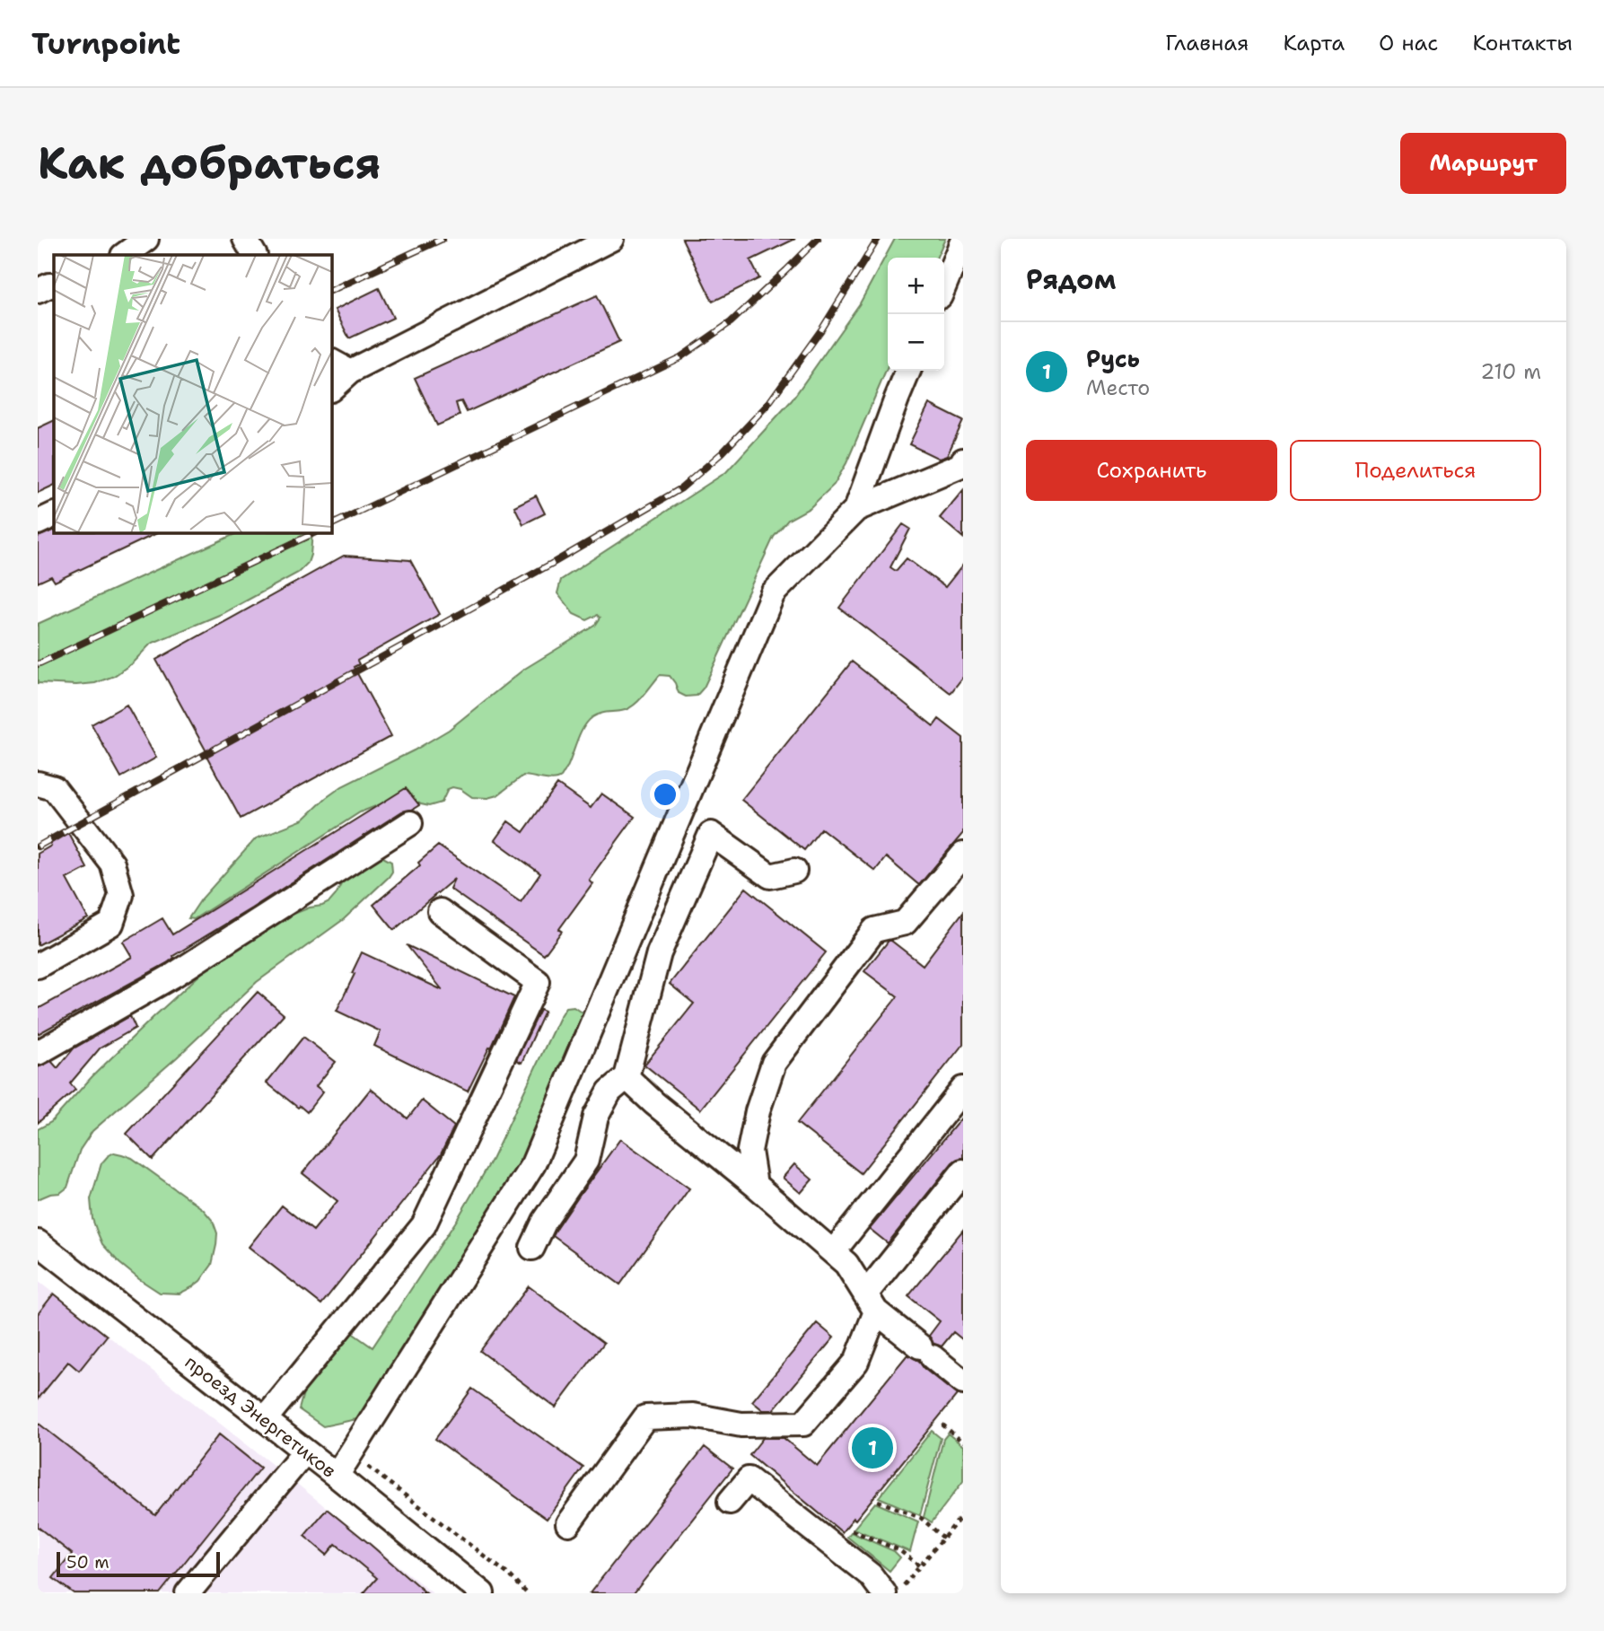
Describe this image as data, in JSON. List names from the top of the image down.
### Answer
{
  "streets": {
    "street": ["проезд Энергетиков"]
  },
  "scale_bar": "50 m",
  "page": {
    "header": "Turnpoint",
    "nav": [
      "Главная",
      "Карта",
      "О нас",
      "Контакты"
    ],
    "buttons": [
      "Маршрут",
      ["Сохранить", "Поделиться"]
    ],
    "title": "Как добраться",
    "heading": "Рядом",
    "map_buttons": ["+", "−"],
    "list": [
      {
        "mark": "1",
        "name": "Русь",
        "note": "Место",
        "value": "210 m"
      }
    ],
    "pins": "1",
    "scale": "50 m"
  }
}
